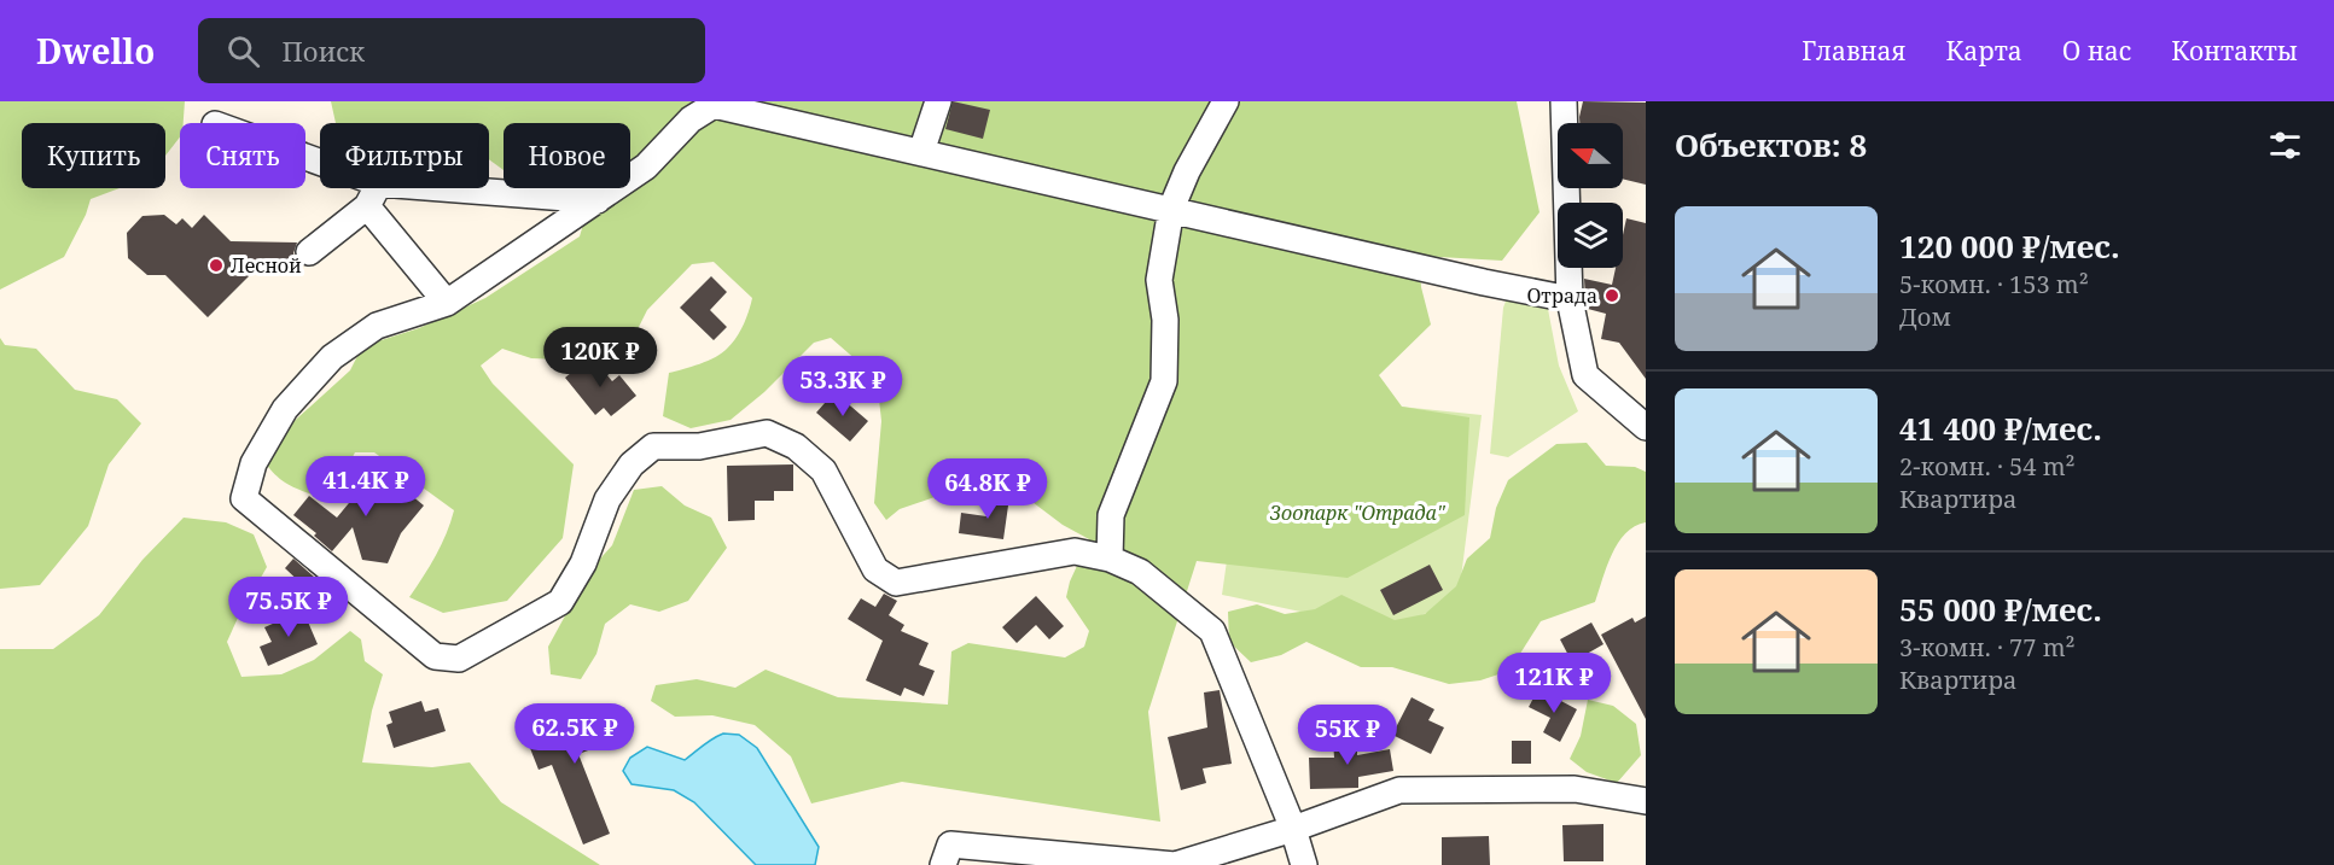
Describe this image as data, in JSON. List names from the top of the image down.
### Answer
{
  "parks": ["Зоопарк \"Отрада\""],
  "places": ["Лесной", "Отрада"],
  "north": "left",
  "page": {
    "header": "Dwello",
    "search": "Поиск",
    "nav": [
      "Главная",
      "Карта",
      "О нас",
      "Контакты"
    ],
    "heading": "Объектов: 8",
    "chip": [
      "Купить",
      "Снять",
      "Фильтры",
      "Новое"
    ],
    "list": [
      {
        "name": "120 000 ₽/мес.",
        "note": "5-комн. · 153 m² · Дом"
      },
      {
        "name": "41 400 ₽/мес.",
        "note": "2-комн. · 54 m² · Квартира"
      },
      {
        "name": "55 000 ₽/мес.",
        "note": "3-комн. · 77 m² · Квартира"
      }
    ],
    "price": [
      "120K ₽",
      "53.3K ₽",
      "41.4K ₽",
      "64.8K ₽",
      "75.5K ₽",
      "121K ₽",
      "62.5K ₽",
      "55K ₽"
    ]
  }
}
